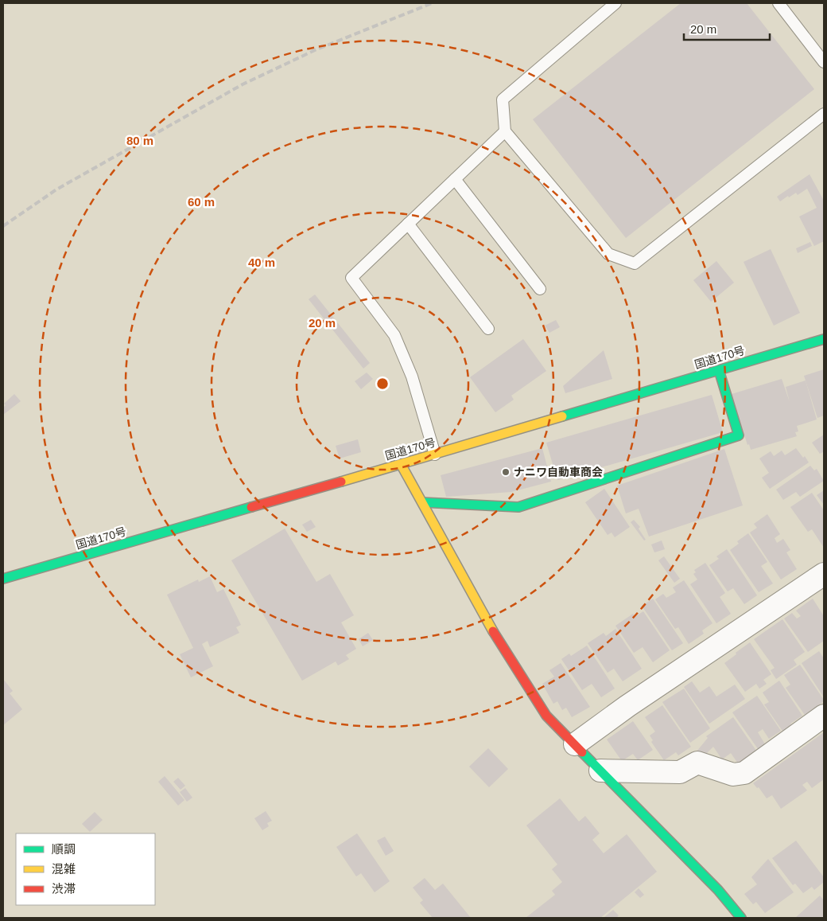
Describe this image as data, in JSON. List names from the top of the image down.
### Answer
{
  "streets": {
    "main road": ["国道170号"]
  },
  "places": ["ナニワ自動車商会"],
  "legend": ["順調", "混雑", "渋滞"],
  "scale_bar": "20 m",
  "rings": [
    "80 m",
    "60 m",
    "40 m",
    "20 m"
  ]
}
